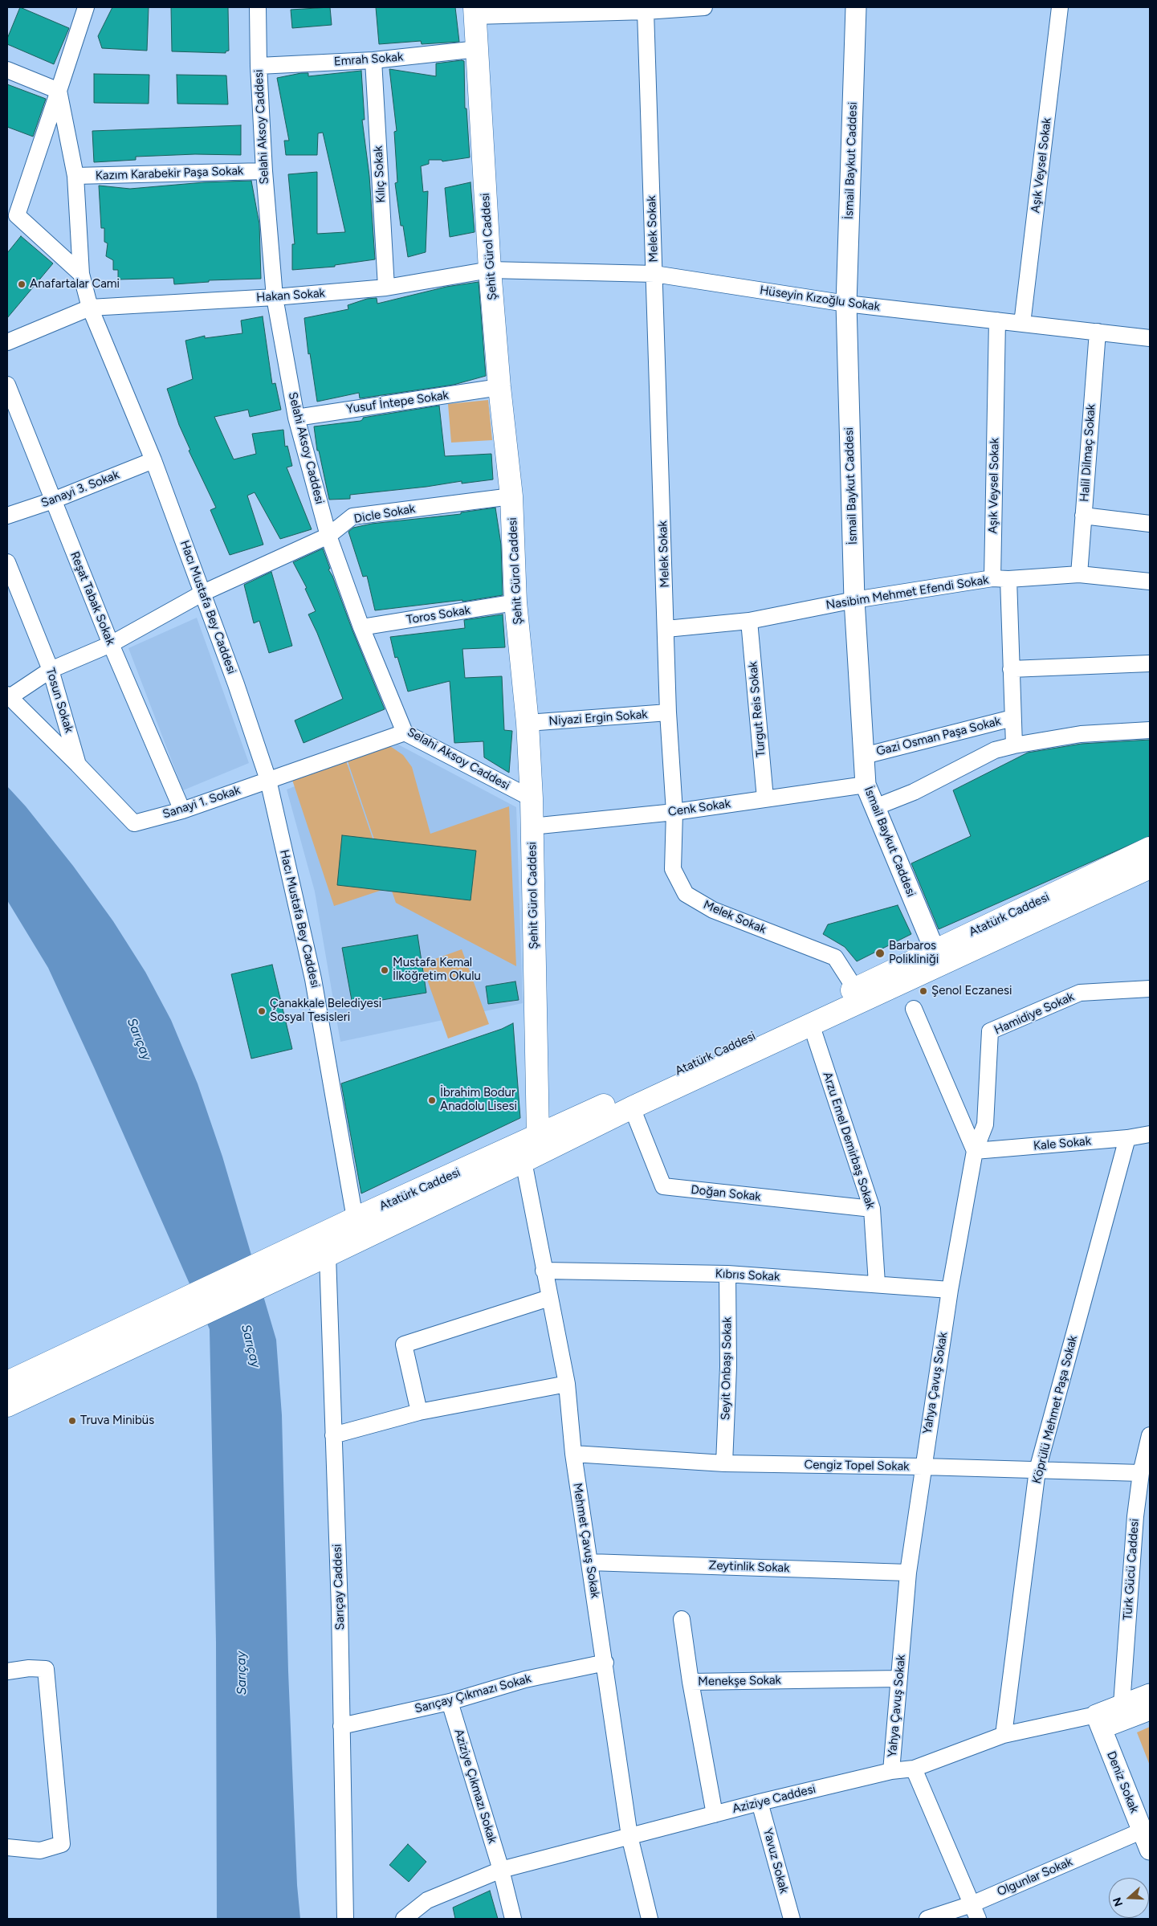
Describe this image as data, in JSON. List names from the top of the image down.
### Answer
{
  "streets": {
    "main road": ["Şehit Gürol Caddesi", "Atatürk Caddesi"],
    "street": [
      "Emrah Sokak",
      "Selahi Aksoy Caddesi",
      "İsmail Baykut Caddesi",
      "Aşık Veysel Sokak",
      "Kazım Karabekir Paşa Sokak",
      "Kılıç Sokak",
      "Melek Sokak",
      "Hakan Sokak",
      "Hüseyin Kızoğlu Sokak",
      "Yusuf İntepe Sokak",
      "Halil Dilmaç Sokak",
      "Sanayi 3. Sokak",
      "Dicle Sokak",
      "Nasibim Mehmet Efendi Sokak",
      "Reşat Tabak Sokak",
      "Hacı Mustafa Bey Caddesi",
      "Toros Sokak",
      "Tosun Sokak",
      "Turgut Reis Sokak",
      "Niyazi Ergin Sokak",
      "Gazi Osman Paşa Sokak",
      "Sanayi 1. Sokak",
      "Cenk Sokak",
      "Hamidiye Sokak",
      "Arzu Emel Demirbaş Sokak",
      "Kale Sokak",
      "Doğan Sokak",
      "Kıbrıs Sokak",
      "Seyit Onbaşı Sokak",
      "Yahya Çavuş Sokak",
      "Köprülü Mehmet Paşa Sokak",
      "Cengiz Topel Sokak",
      "Mehmet Çavuş Sokak",
      "Zeytinlik Sokak",
      "Türk Gücü Caddesi",
      "Sarıçay Caddesi",
      "Menekşe Sokak",
      "Sarıçay Çıkmazı Sokak",
      "Deniz Sokak",
      "Aziziye Çıkmazı Sokak",
      "Aziziye Caddesi",
      "Yavuz Sokak",
      "Olgunlar Sokak"
    ]
  },
  "crossings": [
    ["Emrah Sokak", "Selahi Aksoy Caddesi"],
    ["Emrah Sokak", "Kılıç Sokak"],
    ["Emrah Sokak", "Şehit Gürol Caddesi"],
    ["Selahi Aksoy Caddesi", "Kazım Karabekir Paşa Sokak"],
    ["Selahi Aksoy Caddesi", "Şehit Gürol Caddesi"],
    ["Selahi Aksoy Caddesi", "Hakan Sokak"],
    ["Selahi Aksoy Caddesi", "Yusuf İntepe Sokak"],
    ["Selahi Aksoy Caddesi", "Dicle Sokak"],
    ["Selahi Aksoy Caddesi", "Toros Sokak"],
    ["Selahi Aksoy Caddesi", "Sanayi 1. Sokak"],
    ["İsmail Baykut Caddesi", "Hüseyin Kızoğlu Sokak"],
    ["İsmail Baykut Caddesi", "Nasibim Mehmet Efendi Sokak"],
    ["İsmail Baykut Caddesi", "Gazi Osman Paşa Sokak"],
    ["İsmail Baykut Caddesi", "Cenk Sokak"],
    ["İsmail Baykut Caddesi", "Atatürk Caddesi"],
    ["Aşık Veysel Sokak", "Hüseyin Kızoğlu Sokak"],
    ["Aşık Veysel Sokak", "Nasibim Mehmet Efendi Sokak"],
    ["Kazım Karabekir Paşa Sokak", "Hacı Mustafa Bey Caddesi"],
    ["Kılıç Sokak", "Hakan Sokak"],
    ["Melek Sokak", "Hüseyin Kızoğlu Sokak"],
    ["Melek Sokak", "Nasibim Mehmet Efendi Sokak"],
    ["Melek Sokak", "Niyazi Ergin Sokak"],
    ["Melek Sokak", "Cenk Sokak"],
    ["Melek Sokak", "Atatürk Caddesi"],
    ["Şehit Gürol Caddesi", "Hakan Sokak"],
    ["Şehit Gürol Caddesi", "Hüseyin Kızoğlu Sokak"],
    ["Şehit Gürol Caddesi", "Yusuf İntepe Sokak"],
    ["Şehit Gürol Caddesi", "Dicle Sokak"],
    ["Şehit Gürol Caddesi", "Toros Sokak"],
    ["Şehit Gürol Caddesi", "Niyazi Ergin Sokak"],
    ["Şehit Gürol Caddesi", "Cenk Sokak"],
    ["Şehit Gürol Caddesi", "Atatürk Caddesi"],
    ["Hakan Sokak", "Hüseyin Kızoğlu Sokak"],
    ["Hakan Sokak", "Hacı Mustafa Bey Caddesi"],
    ["Hüseyin Kızoğlu Sokak", "Halil Dilmaç Sokak"],
    ["Halil Dilmaç Sokak", "Nasibim Mehmet Efendi Sokak"],
    ["Sanayi 3. Sokak", "Reşat Tabak Sokak"],
    ["Sanayi 3. Sokak", "Hacı Mustafa Bey Caddesi"],
    ["Dicle Sokak", "Reşat Tabak Sokak"],
    ["Dicle Sokak", "Hacı Mustafa Bey Caddesi"],
    ["Dicle Sokak", "Tosun Sokak"],
    ["Nasibim Mehmet Efendi Sokak", "Turgut Reis Sokak"],
    ["Reşat Tabak Sokak", "Sanayi 1. Sokak"],
    ["Hacı Mustafa Bey Caddesi", "Sanayi 1. Sokak"],
    ["Hacı Mustafa Bey Caddesi", "Atatürk Caddesi"],
    ["Tosun Sokak", "Sanayi 1. Sokak"],
    ["Turgut Reis Sokak", "Cenk Sokak"],
    ["Atatürk Caddesi", "Arzu Emel Demirbaş Sokak"],
    ["Atatürk Caddesi", "Doğan Sokak"],
    ["Atatürk Caddesi", "Mehmet Çavuş Sokak"],
    ["Atatürk Caddesi", "Sarıçay Caddesi"],
    ["Hamidiye Sokak", "Kale Sokak"],
    ["Hamidiye Sokak", "Yahya Çavuş Sokak"],
    ["Arzu Emel Demirbaş Sokak", "Doğan Sokak"],
    ["Arzu Emel Demirbaş Sokak", "Kıbrıs Sokak"],
    ["Kale Sokak", "Yahya Çavuş Sokak"],
    ["Kale Sokak", "Köprülü Mehmet Paşa Sokak"],
    ["Kıbrıs Sokak", "Seyit Onbaşı Sokak"],
    ["Kıbrıs Sokak", "Yahya Çavuş Sokak"],
    ["Kıbrıs Sokak", "Mehmet Çavuş Sokak"],
    ["Seyit Onbaşı Sokak", "Cengiz Topel Sokak"],
    ["Yahya Çavuş Sokak", "Cengiz Topel Sokak"],
    ["Yahya Çavuş Sokak", "Zeytinlik Sokak"],
    ["Yahya Çavuş Sokak", "Menekşe Sokak"],
    ["Yahya Çavuş Sokak", "Aziziye Caddesi"],
    ["Köprülü Mehmet Paşa Sokak", "Cengiz Topel Sokak"],
    ["Köprülü Mehmet Paşa Sokak", "Aziziye Caddesi"],
    ["Cengiz Topel Sokak", "Mehmet Çavuş Sokak"],
    ["Cengiz Topel Sokak", "Türk Gücü Caddesi"],
    ["Mehmet Çavuş Sokak", "Zeytinlik Sokak"],
    ["Mehmet Çavuş Sokak", "Sarıçay Çıkmazı Sokak"],
    ["Mehmet Çavuş Sokak", "Aziziye Caddesi"],
    ["Türk Gücü Caddesi", "Aziziye Caddesi"],
    ["Sarıçay Caddesi", "Sarıçay Çıkmazı Sokak"],
    ["Menekşe Sokak", "Aziziye Caddesi"],
    ["Sarıçay Çıkmazı Sokak", "Aziziye Çıkmazı Sokak"],
    ["Deniz Sokak", "Aziziye Caddesi"],
    ["Deniz Sokak", "Olgunlar Sokak"],
    ["Aziziye Çıkmazı Sokak", "Aziziye Caddesi"],
    ["Aziziye Caddesi", "Yavuz Sokak"]
  ],
  "water": ["Sarıçay"],
  "places": [
    "Anafartalar Cami",
    "Barbaros Polikliniği",
    "Mustafa Kemal İlköğretim Okulu",
    "Şenol Eczanesi",
    "Çanakkale Belediyesi Sosyal Tesisleri",
    "İbrahim Bodur Anadolu Lisesi",
    "Truva Minibüs"
  ],
  "north": "left"
}
